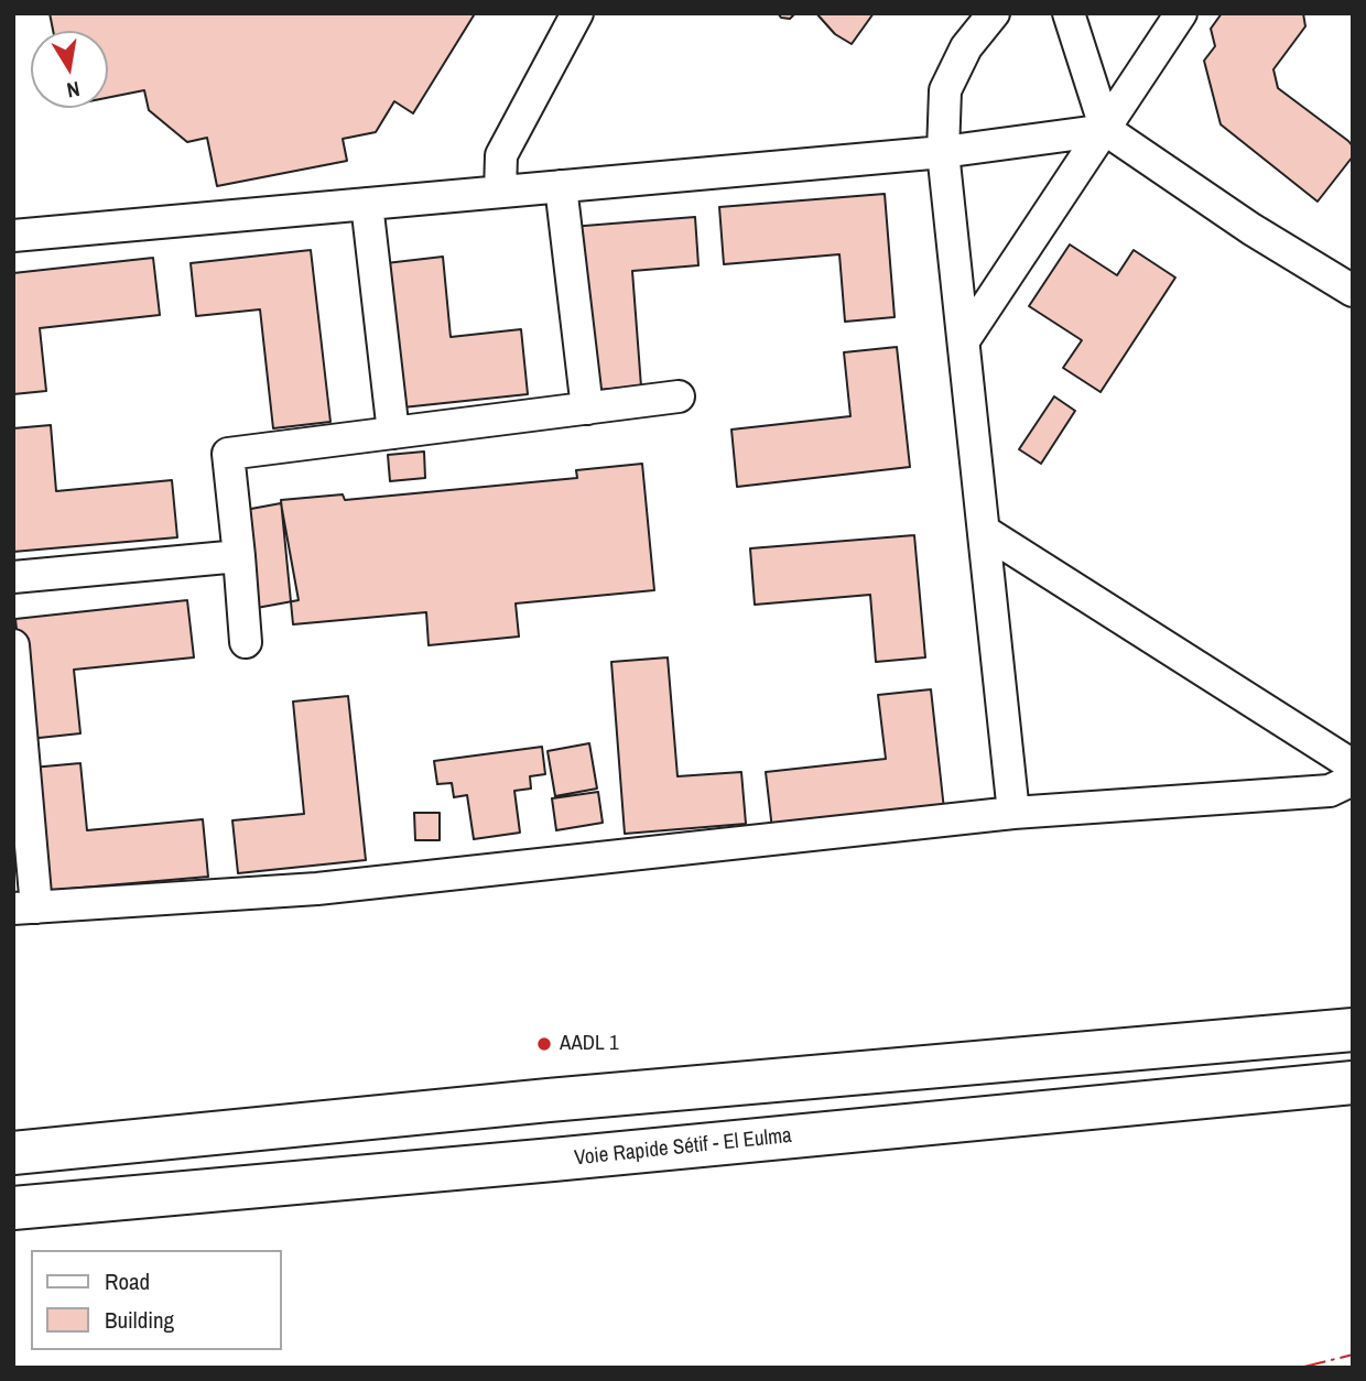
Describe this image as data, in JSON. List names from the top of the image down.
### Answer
{
  "streets": {
    "highway": ["Voie Rapide Sétif - El Eulma"]
  },
  "places": ["AADL 1"],
  "legend": ["Road", "Building"],
  "north": "bottom"
}
